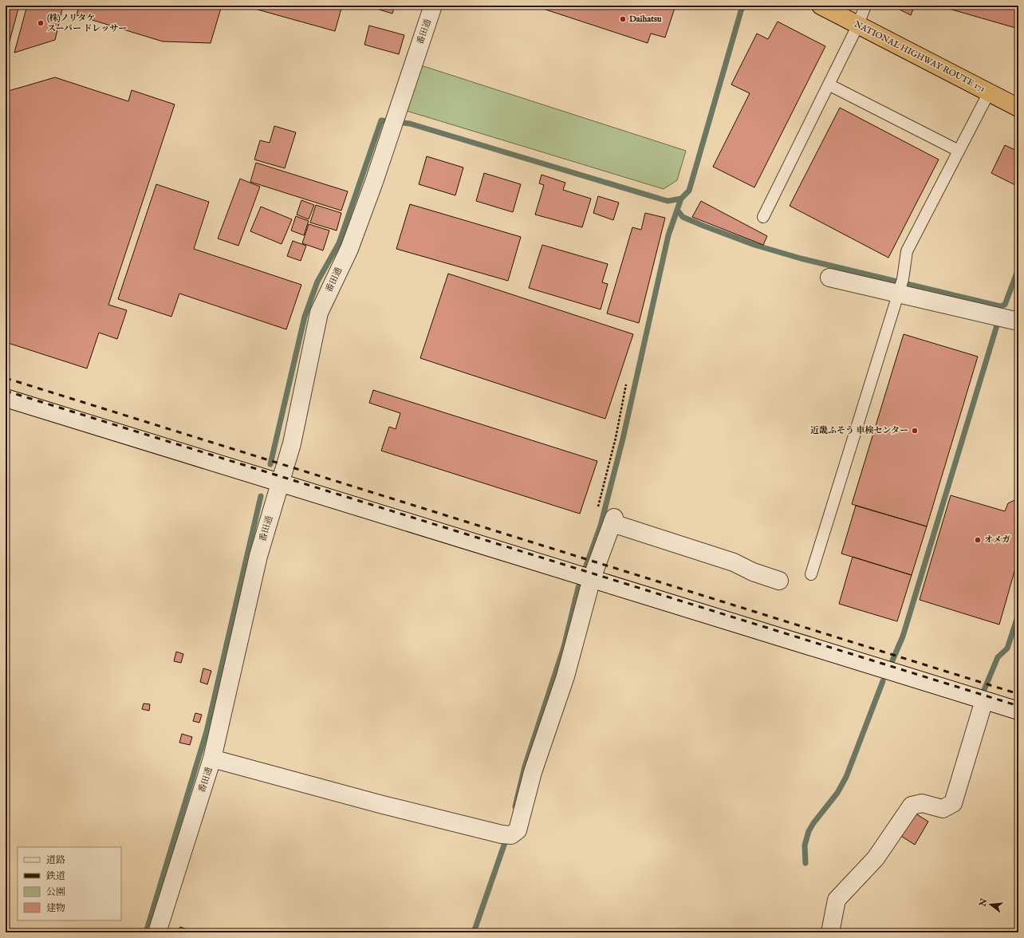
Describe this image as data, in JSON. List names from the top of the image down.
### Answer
{
  "streets": {
    "highway": ["NATIONAL HIGHWAY ROUTE 171"],
    "street": ["番田通"]
  },
  "places": [
    "Daihatsu",
    "(株)ノリタケ スーパー ドレッサー",
    "近畿ふそう 車検センター",
    "オメガ"
  ],
  "legend": [
    "道路",
    "鉄道",
    "公園",
    "建物"
  ],
  "north": "left"
}
